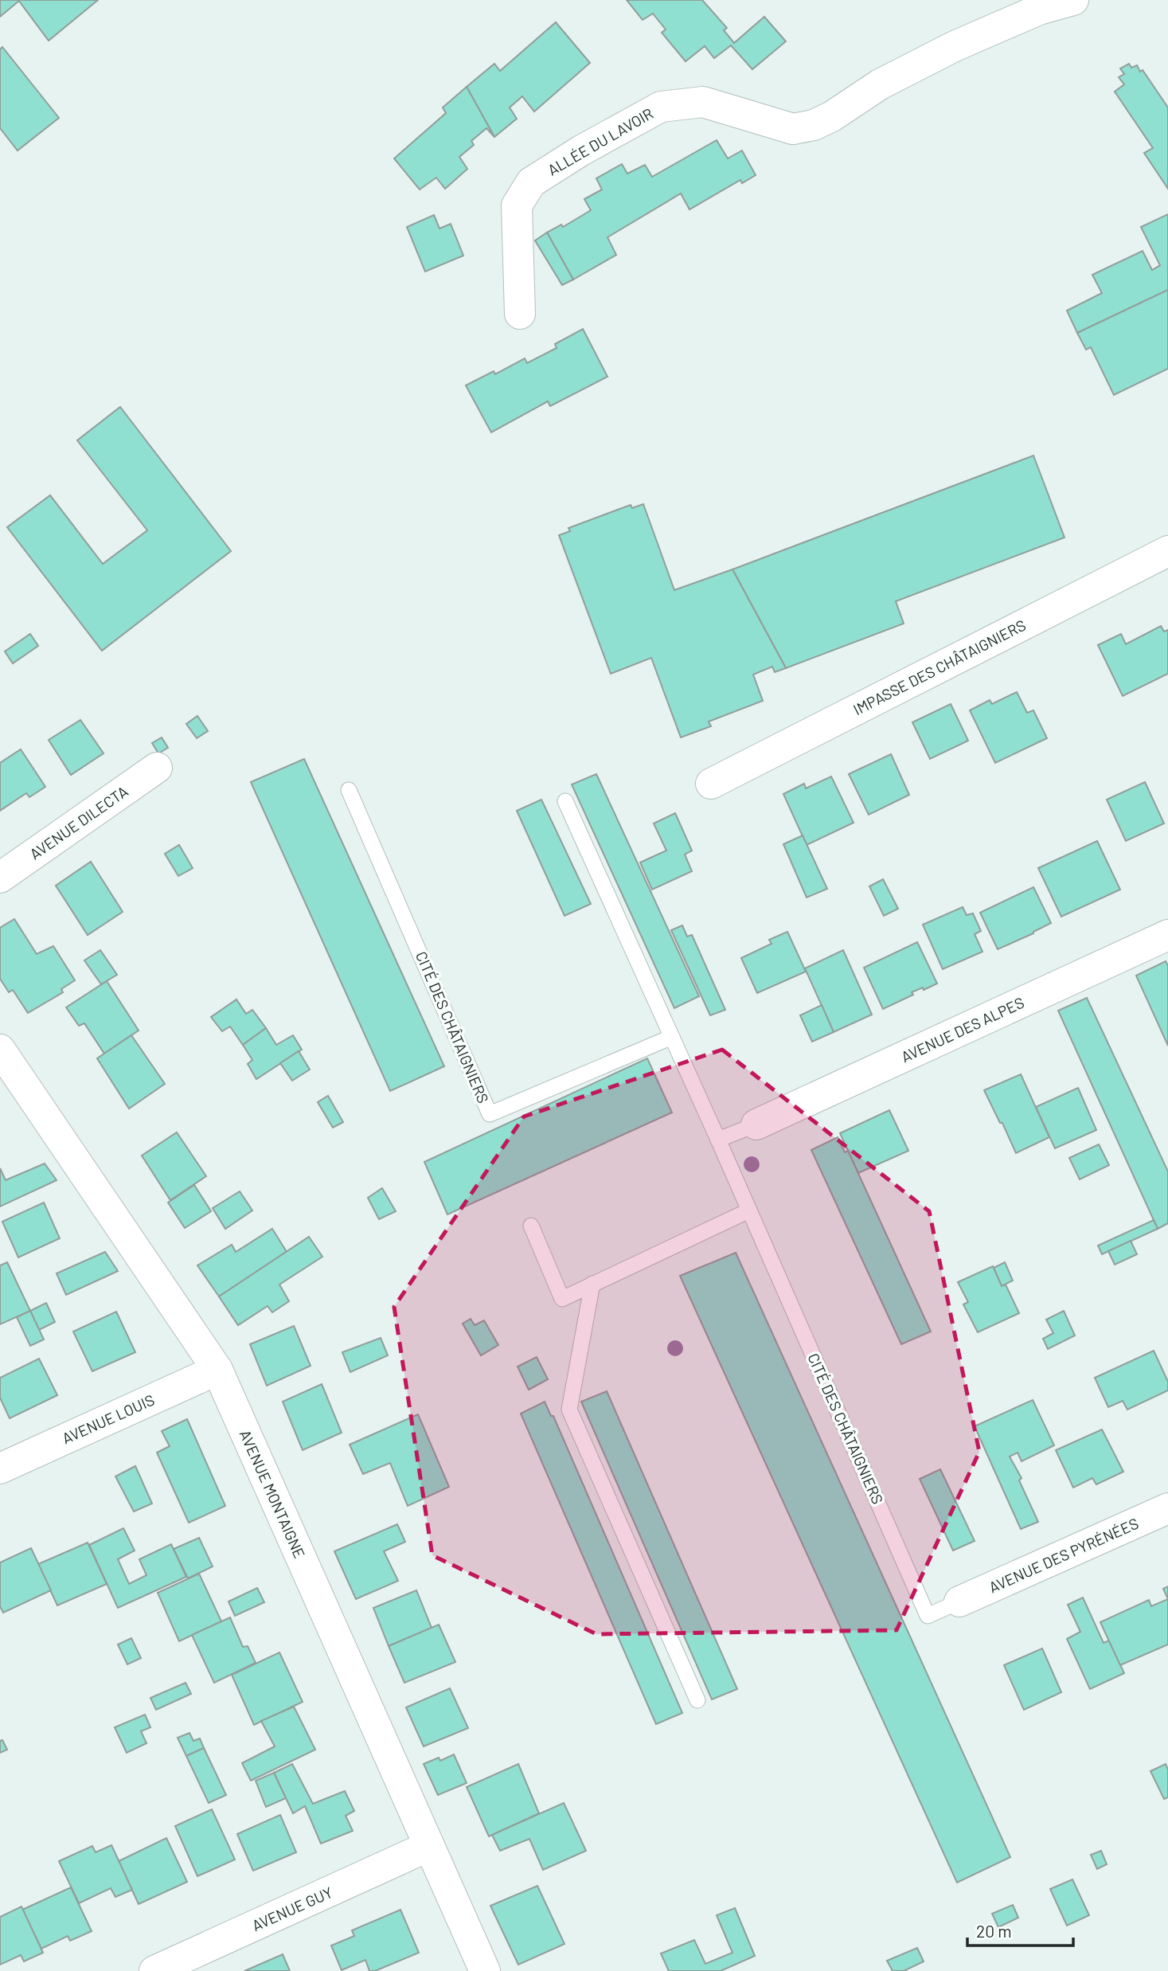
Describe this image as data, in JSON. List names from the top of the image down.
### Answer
{
  "streets": {
    "street": [
      "ALLÉE DU LAVOIR",
      "IMPASSE DES CHÂTAIGNIERS",
      "AVENUE DILECTA",
      "AVENUE DES ALPES",
      "AVENUE LOUIS",
      "AVENUE MONTAIGNE",
      "AVENUE DES PYRÉNÉES",
      "AVENUE GUY"
    ],
    "lane": ["CITÉ DES CHÂTAIGNIERS"]
  },
  "crossings": [
    ["CITÉ DES CHÂTAIGNIERS", "AVENUE DES PYRÉNÉES"],
    ["AVENUE LOUIS", "AVENUE MONTAIGNE"],
    ["AVENUE MONTAIGNE", "AVENUE GUY"]
  ],
  "scale_bar": "20 m"
}
